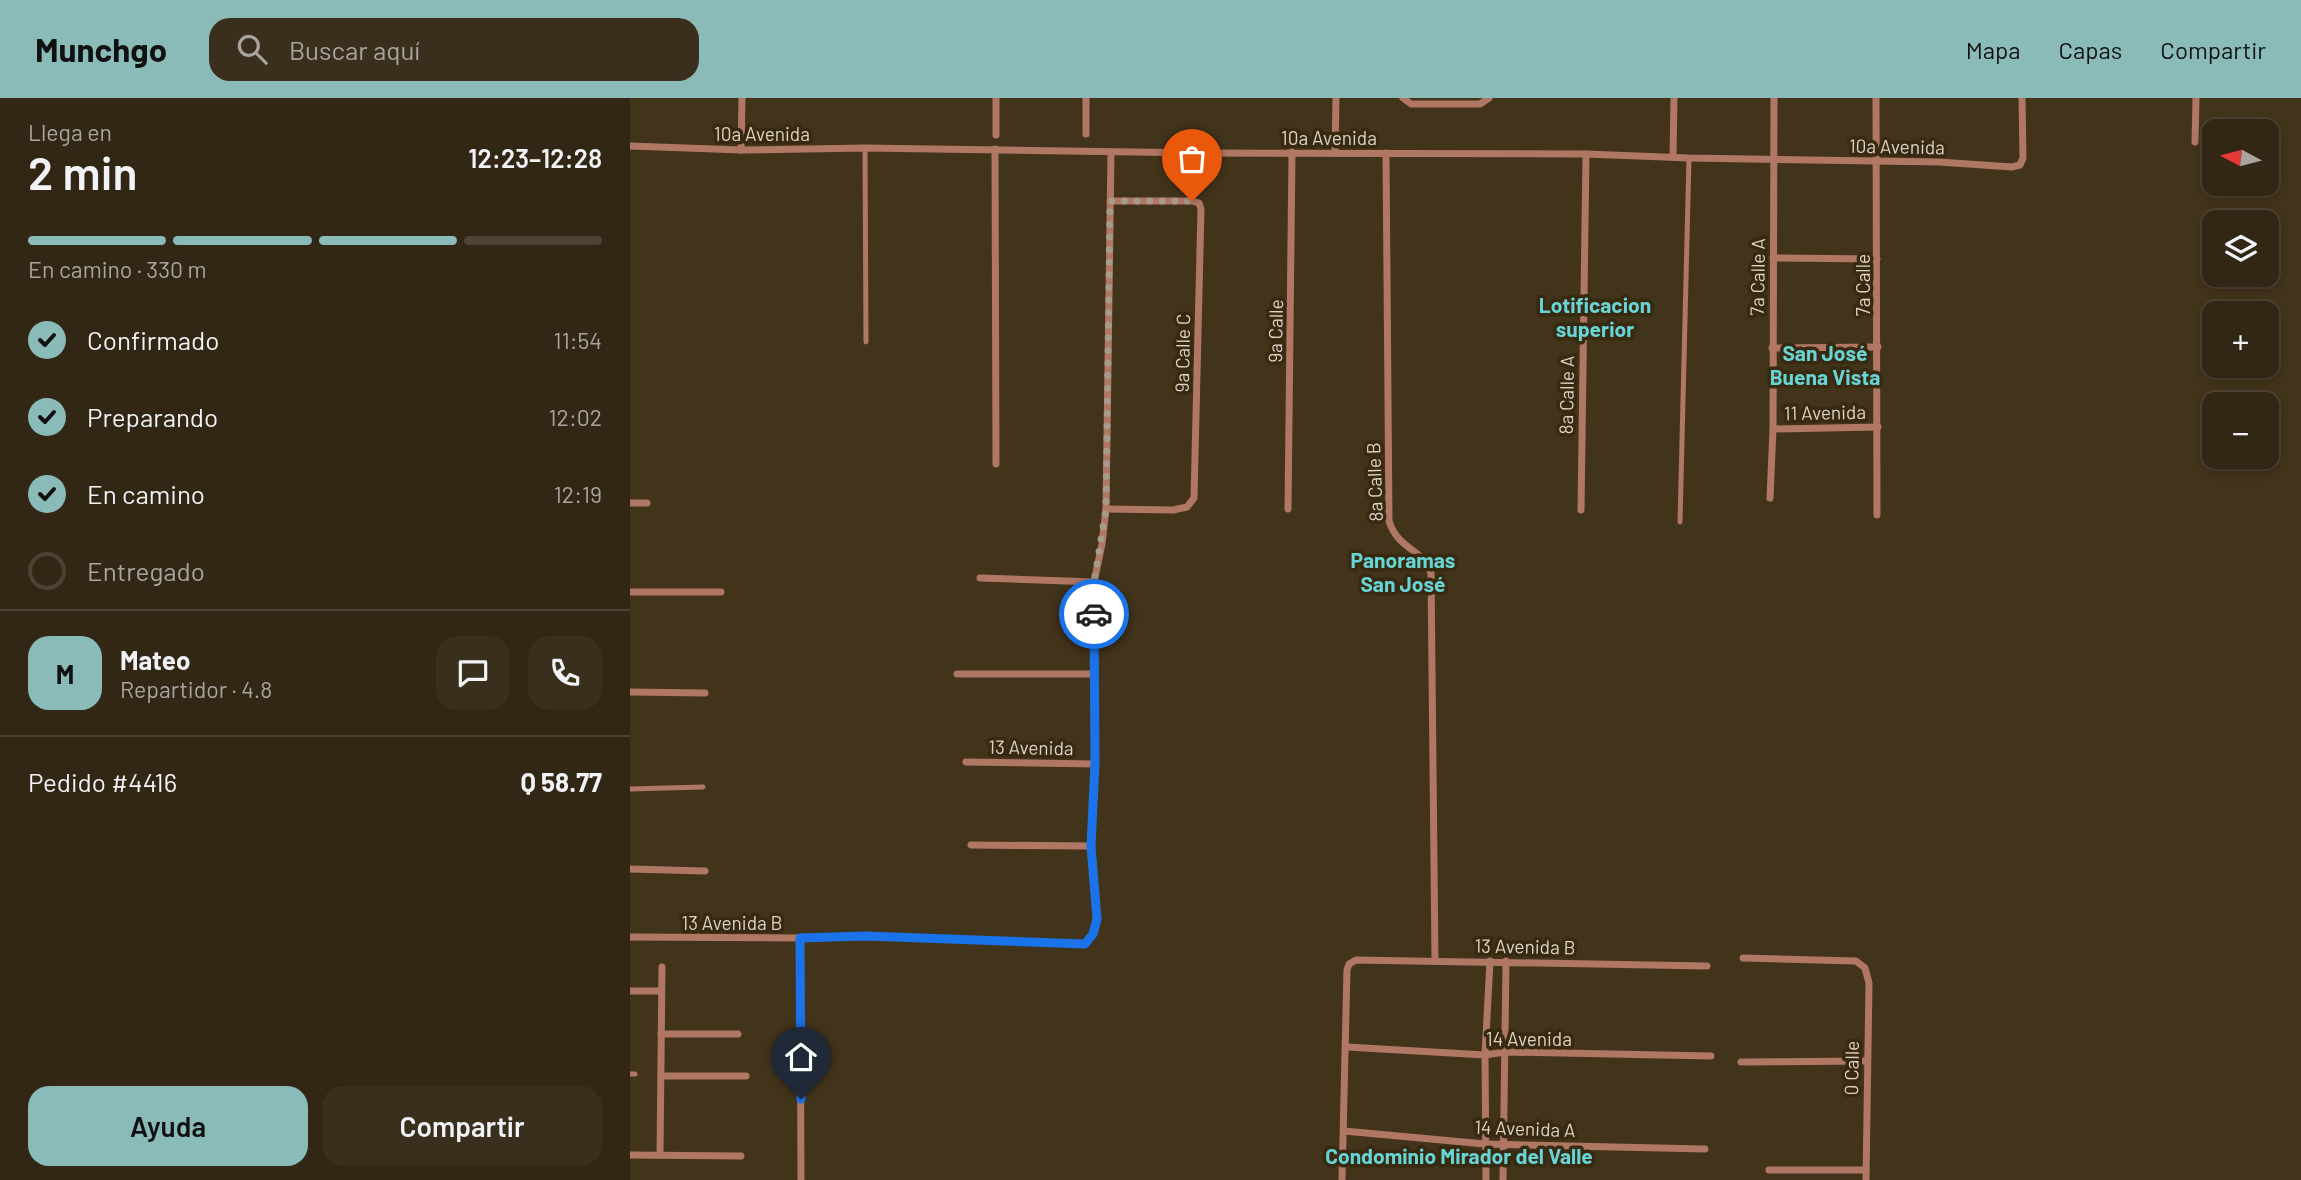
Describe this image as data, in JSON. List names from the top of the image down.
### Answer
{
  "streets": {
    "street": [
      "10a Avenida",
      "7a Calle A",
      "7a Calle",
      "9a Calle",
      "9a Calle C",
      "8a Calle A",
      "11 Avenida",
      "8a Calle B",
      "13 Avenida",
      "13 Avenida B",
      "14 Avenida",
      "0 Calle",
      "14 Avenida A"
    ]
  },
  "crossings": [
    ["10a Avenida", "7a Calle A"],
    ["10a Avenida", "7a Calle"],
    ["10a Avenida", "9a Calle"],
    ["10a Avenida", "8a Calle A"],
    ["10a Avenida", "8a Calle B"],
    ["7a Calle A", "11 Avenida"],
    ["7a Calle", "11 Avenida"],
    ["8a Calle B", "13 Avenida B"],
    ["13 Avenida B", "14 Avenida"]
  ],
  "districts": [
    "Lotificacion superior",
    "San José Buena Vista",
    "Panoramas San José",
    "Condominio Mirador del Valle"
  ],
  "north": "left",
  "page": {
    "header": "Munchgo",
    "search": "Buscar aquí",
    "nav": ["Mapa", "Capas", "Compartir"],
    "heading": ["2 min", "Llega en", "12:23–12:28"],
    "panel": [
      "Mateo",
      "Repartidor · 4.8",
      "Pedido #4416",
      "Q 58.77"
    ],
    "map_buttons": ["+", "−"],
    "bar": "En camino · 330 m",
    "list": [
      ["Confirmado", "11:54"],
      ["Preparando", "12:02"],
      ["En camino", "12:19"],
      "Entregado"
    ],
    "round": "M",
    "buttons": ["Ayuda", "Compartir"]
  }
}
